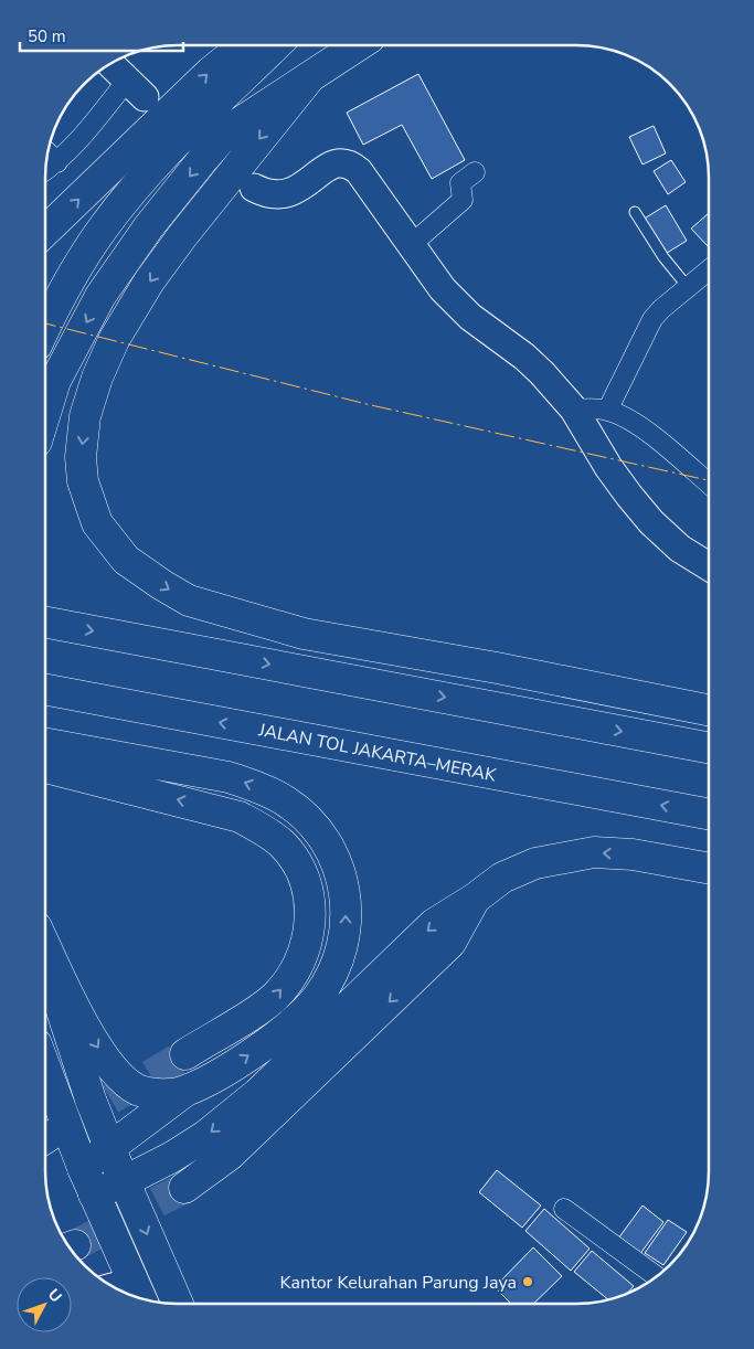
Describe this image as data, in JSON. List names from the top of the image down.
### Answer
{
  "streets": {
    "main road": ["JALAN TOL JAKARTA–MERAK"]
  },
  "places": ["Kantor Kelurahan Parung Jaya"],
  "scale_bar": "50 m",
  "north": "top right"
}
